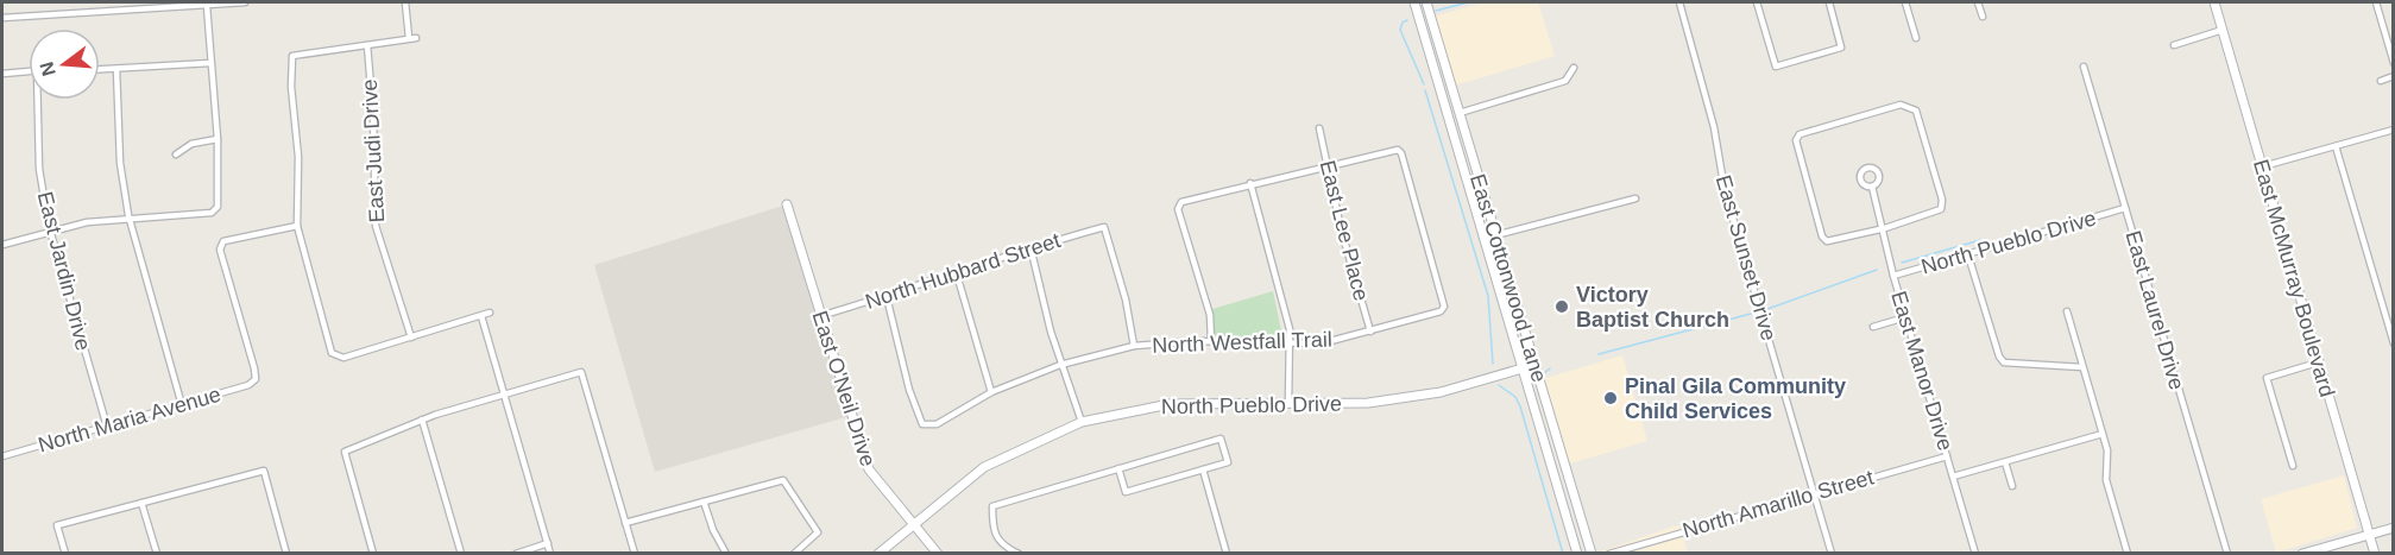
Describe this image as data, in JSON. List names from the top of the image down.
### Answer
{
  "streets": {
    "street": [
      "East Judi Drive",
      "East Lee Place",
      "North Pueblo Drive",
      "East Sunset Drive",
      "East Jardin Drive",
      "North Hubbard Street",
      "East Cottonwood Lane",
      "East McMurray Boulevard",
      "East Laurel Drive",
      "North Westfall Trail",
      "East Manor Drive",
      "East O'Neil Drive",
      "North Maria Avenue",
      "North Amarillo Street"
    ]
  },
  "crossings": [
    ["East Lee Place", "North Westfall Trail"],
    ["North Pueblo Drive", "East Cottonwood Lane"],
    ["North Pueblo Drive", "East Laurel Drive"],
    ["North Pueblo Drive", "East Manor Drive"],
    ["North Pueblo Drive", "East O'Neil Drive"],
    ["East Sunset Drive", "North Amarillo Street"],
    ["East Jardin Drive", "North Maria Avenue"],
    ["North Hubbard Street", "North Westfall Trail"],
    ["North Hubbard Street", "East O'Neil Drive"],
    ["East Manor Drive", "North Amarillo Street"]
  ],
  "places": ["Victory Baptist Church", "Pinal Gila Community Child Services"],
  "north": "left"
}
